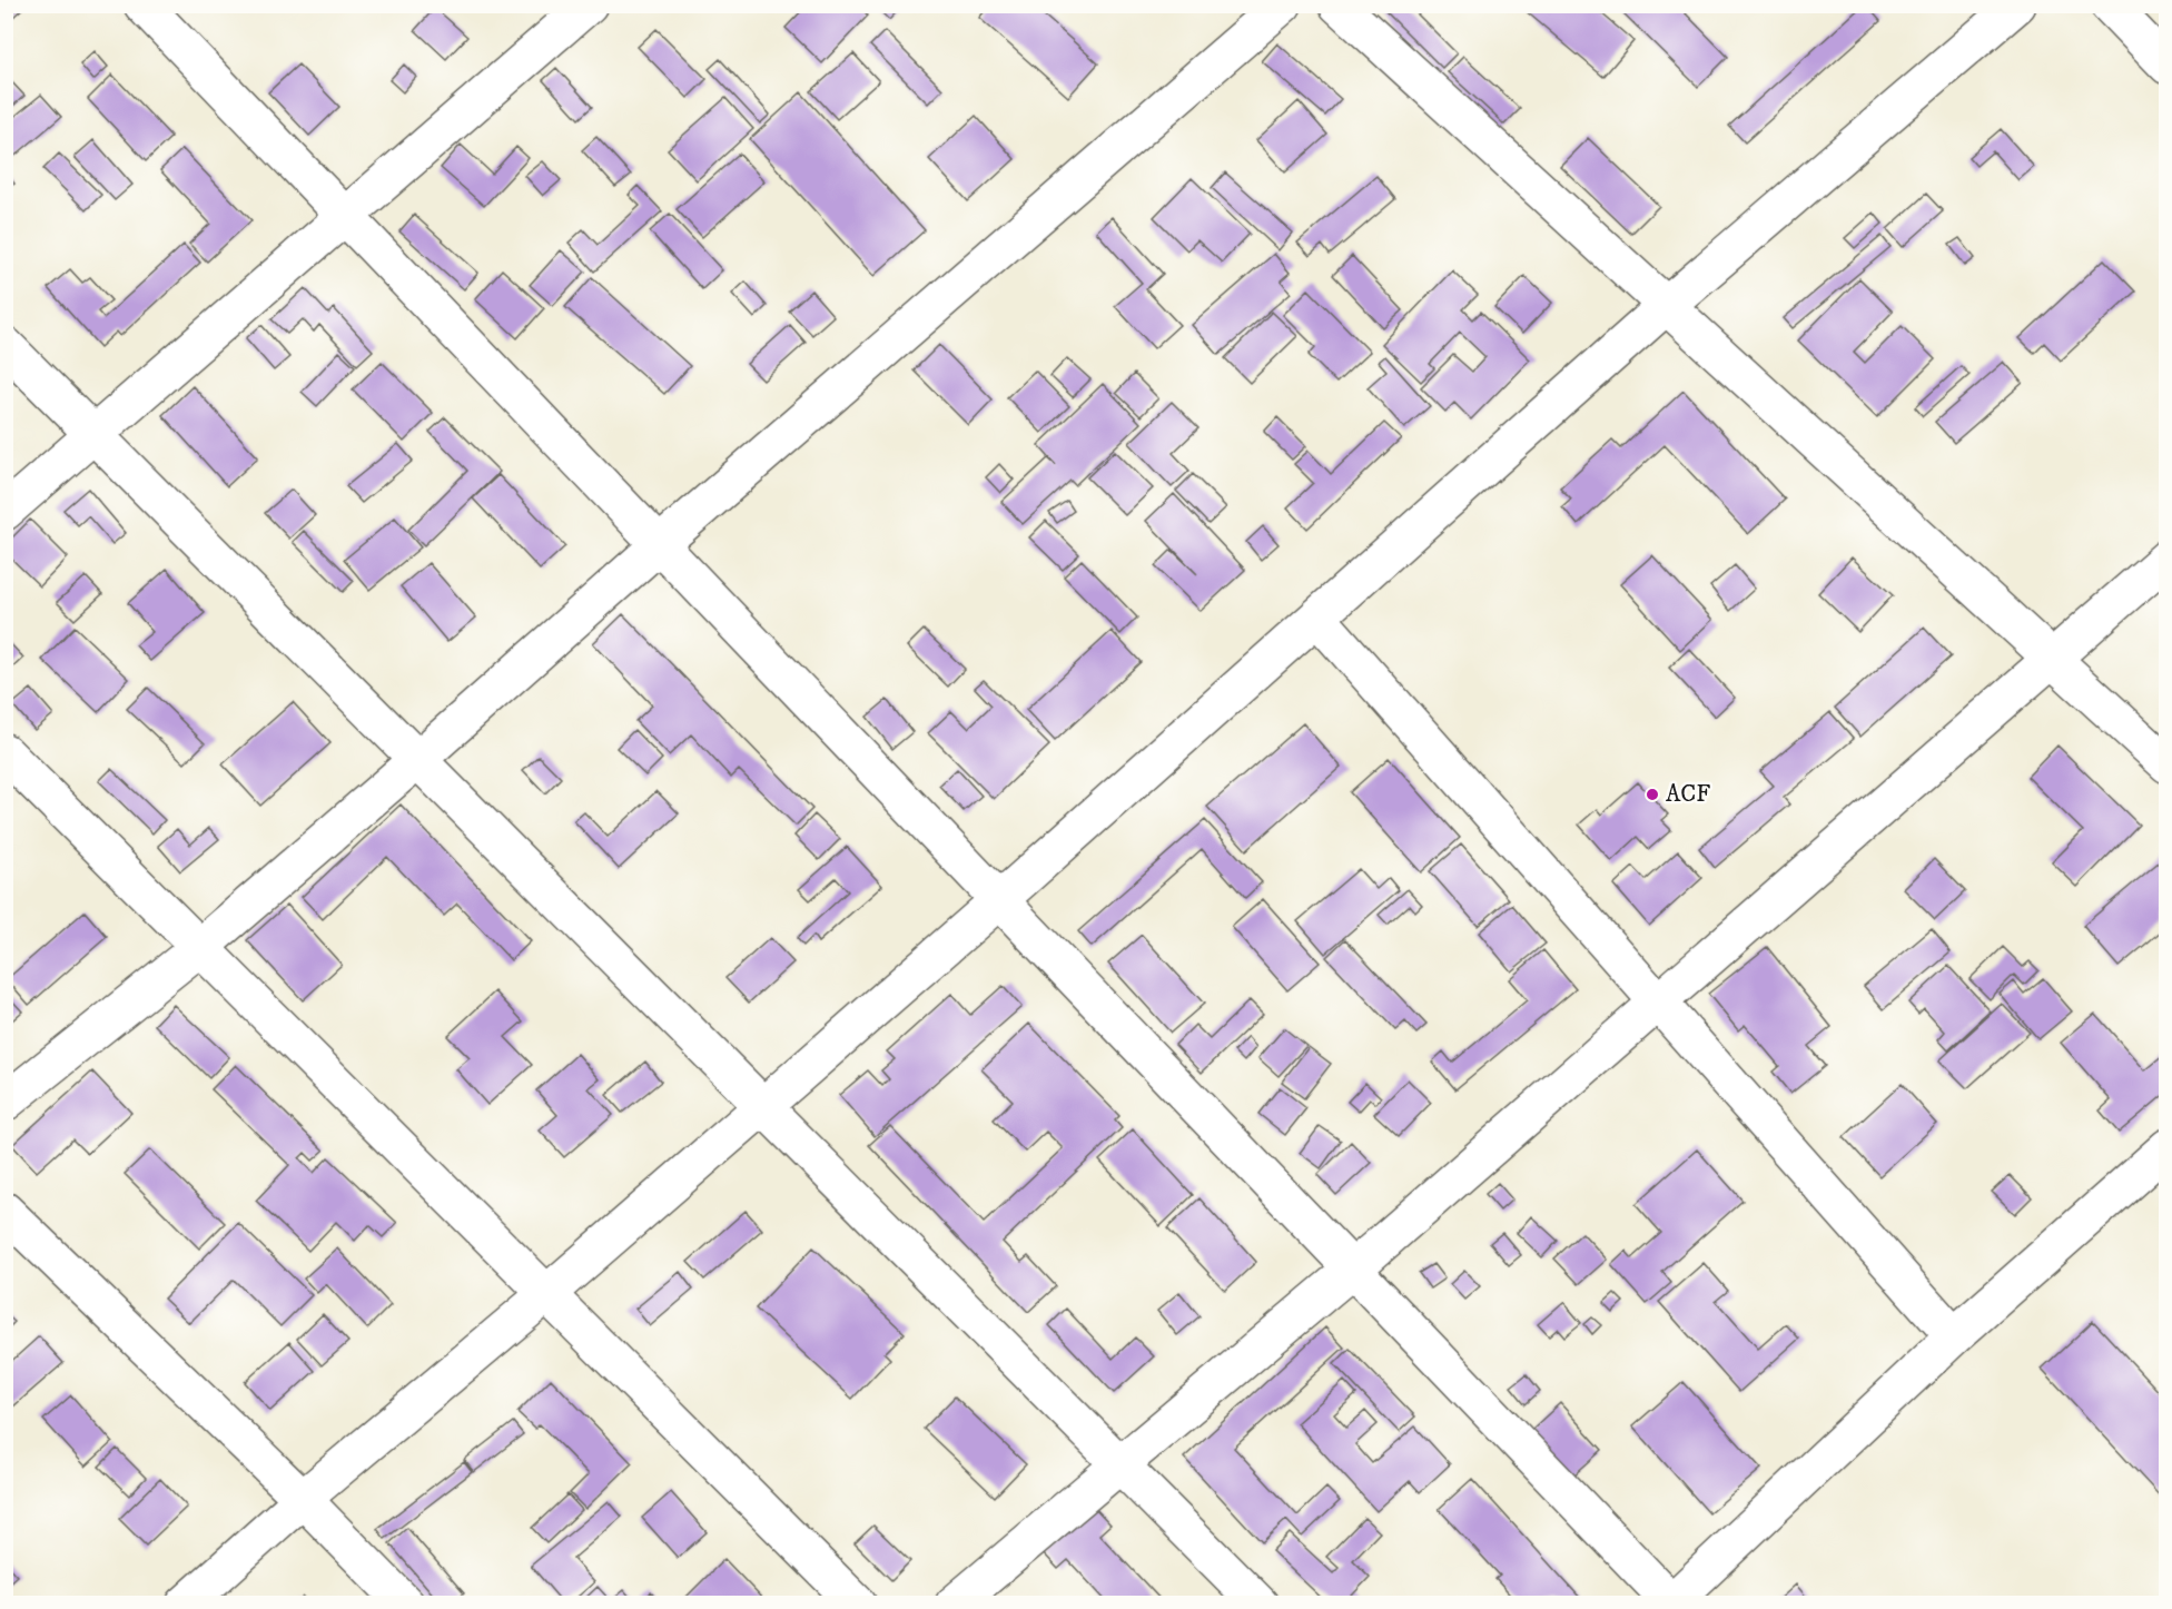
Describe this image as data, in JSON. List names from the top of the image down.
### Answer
{
  "places": ["ACF"]
}
